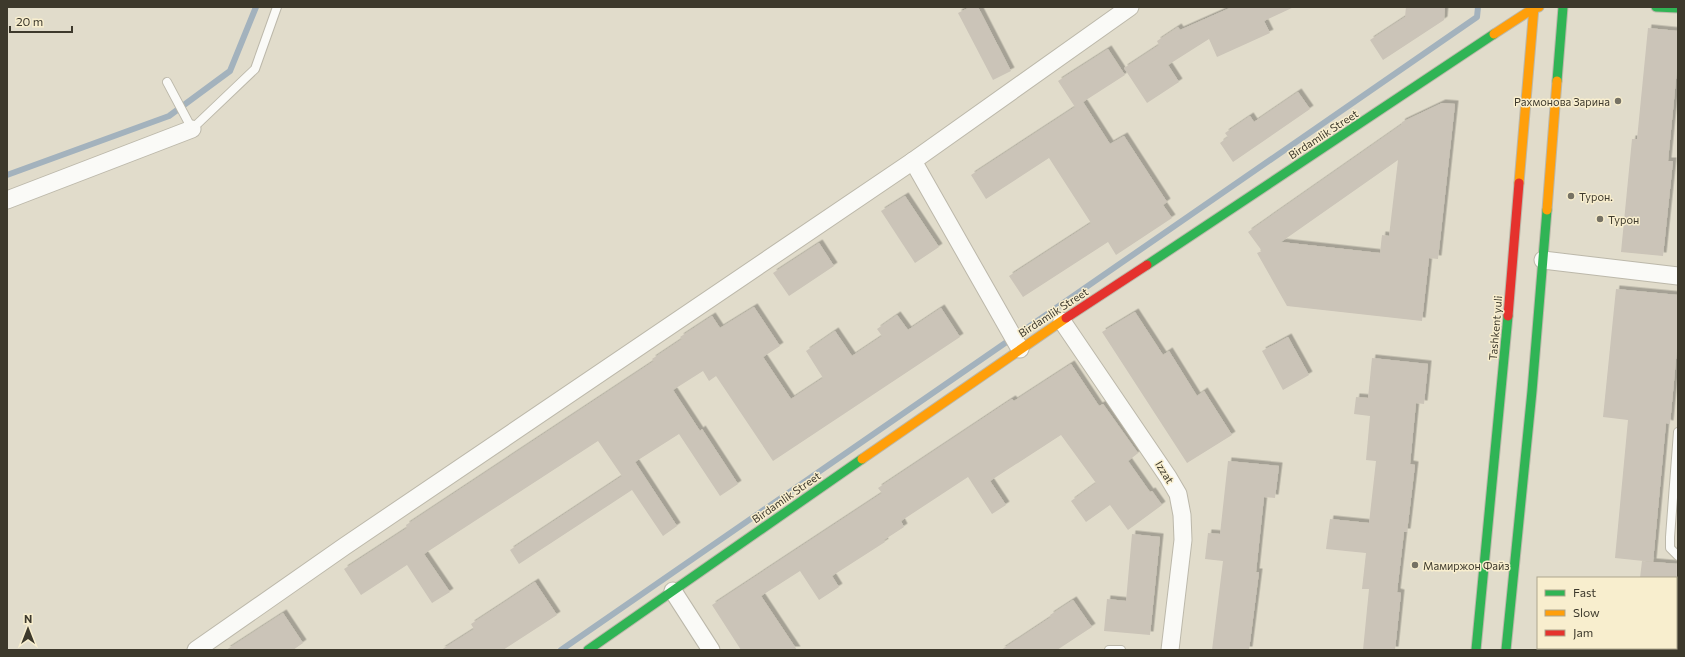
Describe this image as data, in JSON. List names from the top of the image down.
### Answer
{
  "streets": {
    "main road": ["Birdamlik Street", "Tashkent yuli"],
    "street": ["Izzat"]
  },
  "crossings": [
    ["Birdamlik Street", "Tashkent yuli"],
    ["Birdamlik Street", "Izzat"]
  ],
  "places": [
    "Рахмонова Зарина",
    "Турон.",
    "Турон",
    "Мамиржон Файз"
  ],
  "legend": ["Fast", "Slow", "Jam"],
  "scale_bar": "20 m",
  "north": "top"
}
